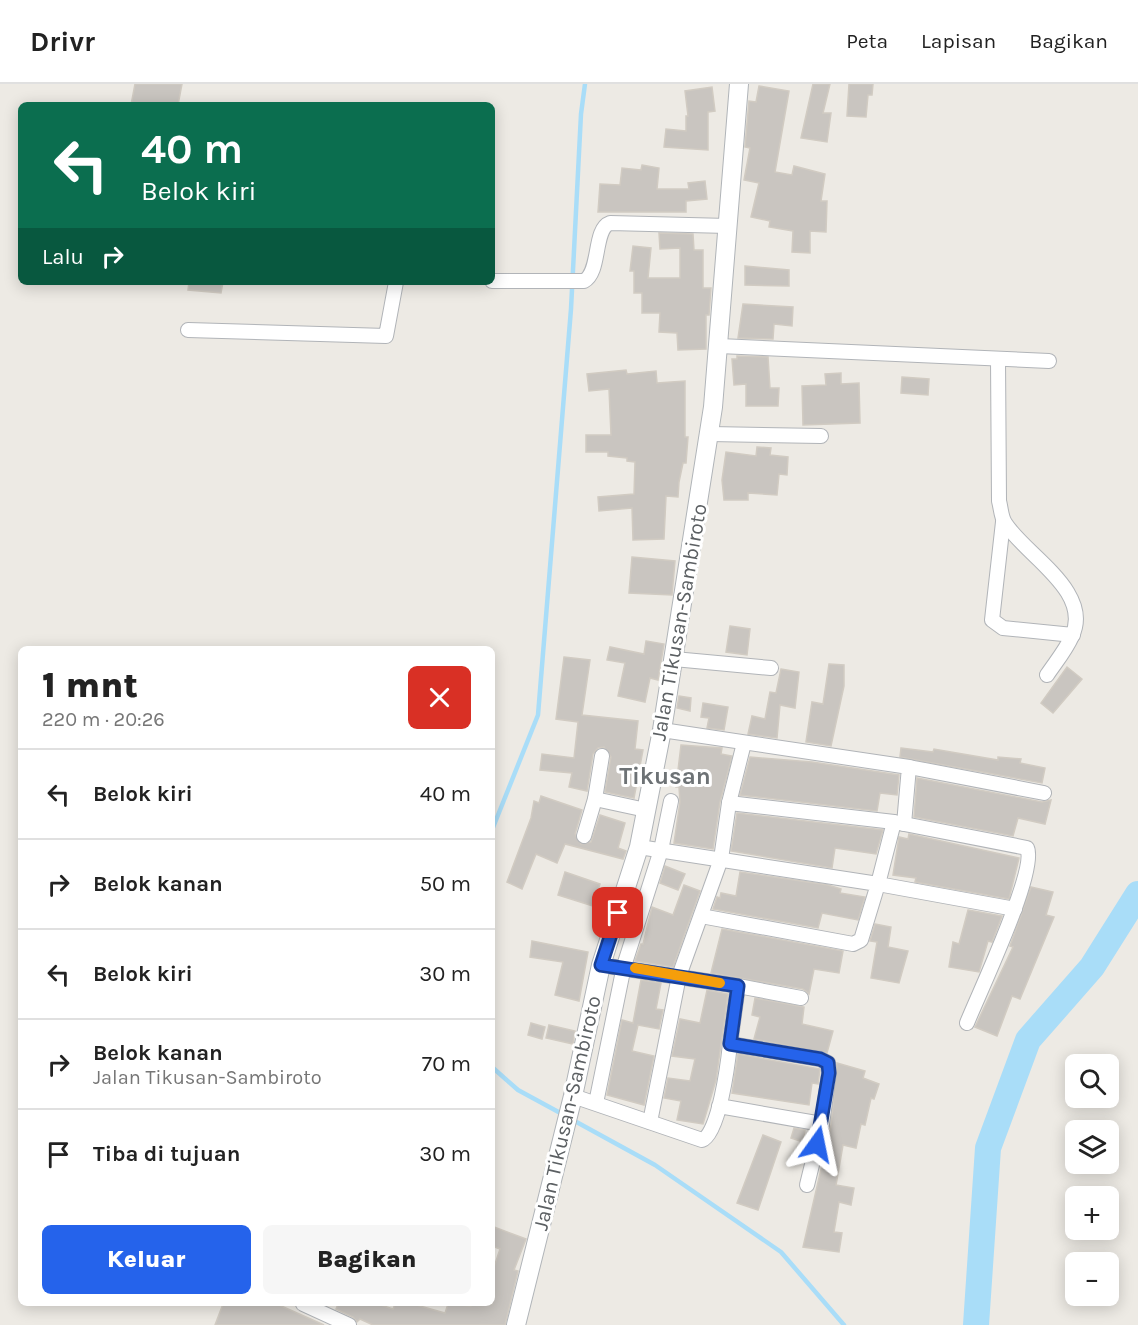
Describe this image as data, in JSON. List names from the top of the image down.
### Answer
{
  "streets": {
    "street": ["Jalan Tikusan-Sambiroto"]
  },
  "districts": ["Tikusan"],
  "page": {
    "header": "Drivr",
    "nav": ["Peta", "Lapisan", "Bagikan"],
    "turn": ["40 m", "Belok kiri"],
    "then": "Lalu",
    "heading": ["1 mnt", "220 m · 20:26"],
    "list": [
      {
        "name": "Belok kiri",
        "value": "40 m"
      },
      {
        "name": "Belok kanan",
        "value": "50 m"
      },
      {
        "name": "Belok kiri",
        "value": "30 m"
      },
      {
        "name": "Belok kanan",
        "note": "Jalan Tikusan-Sambiroto",
        "value": "70 m"
      },
      {
        "name": "Tiba di tujuan",
        "value": "30 m"
      }
    ],
    "map_buttons": ["+", "−"],
    "buttons": ["Keluar", "Bagikan"]
  }
}
